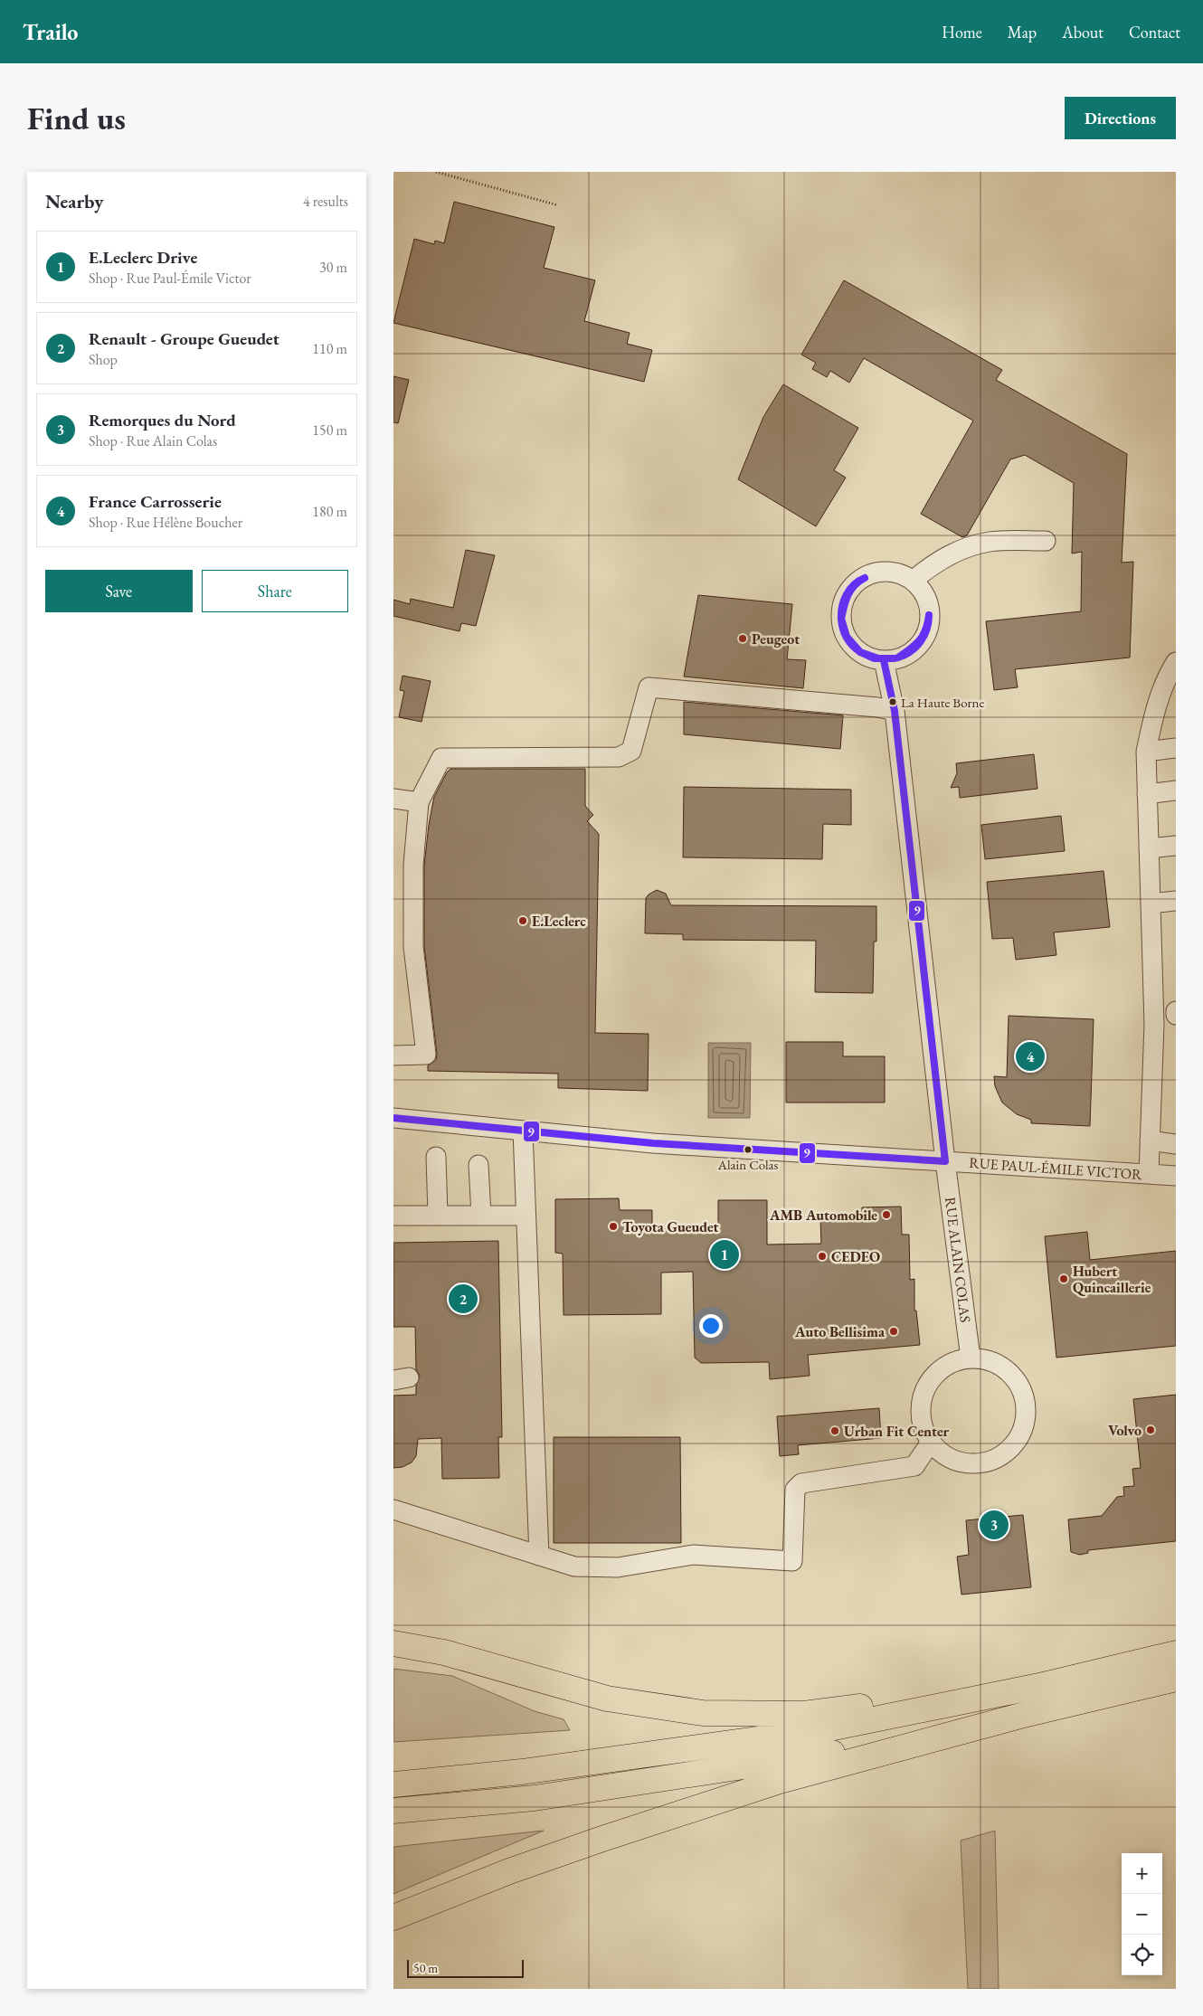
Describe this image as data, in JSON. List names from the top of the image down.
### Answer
{
  "streets": {
    "street": ["RUE PAUL-ÉMILE VICTOR", "RUE ALAIN COLAS"]
  },
  "crossings": [
    ["RUE PAUL-ÉMILE VICTOR", "RUE ALAIN COLAS"]
  ],
  "places": [
    "Peugeot",
    "La Haute Borne",
    "E.Leclerc",
    "Alain Colas",
    "AMB Automobile",
    "Toyota Gueudet",
    "CEDEO",
    "Hubert Quincaillerie",
    "Auto Bellisima",
    "Volvo",
    "Urban Fit Center"
  ],
  "lines": ["transit line 9"],
  "scale_bar": "50 m",
  "page": {
    "header": "Trailo",
    "nav": [
      "Home",
      "Map",
      "About",
      "Contact"
    ],
    "buttons": [
      "Directions",
      ["Save", "Share"]
    ],
    "title": "Find us",
    "heading": ["Nearby", "4 results"],
    "list": [
      {
        "mark": "1",
        "name": "E.Leclerc Drive",
        "note": "Shop · Rue Paul-Émile Victor",
        "value": "30 m"
      },
      {
        "mark": "2",
        "name": "Renault - Groupe Gueudet",
        "note": "Shop",
        "value": "110 m"
      },
      {
        "mark": "3",
        "name": "Remorques du Nord",
        "note": "Shop · Rue Alain Colas",
        "value": "150 m"
      },
      {
        "mark": "4",
        "name": "France Carrosserie",
        "note": "Shop · Rue Hélène Boucher",
        "value": "180 m"
      }
    ],
    "pins": [
      "4",
      "1",
      "2",
      "3"
    ],
    "map_buttons": ["+", "−"],
    "scale": "50 m"
  }
}
